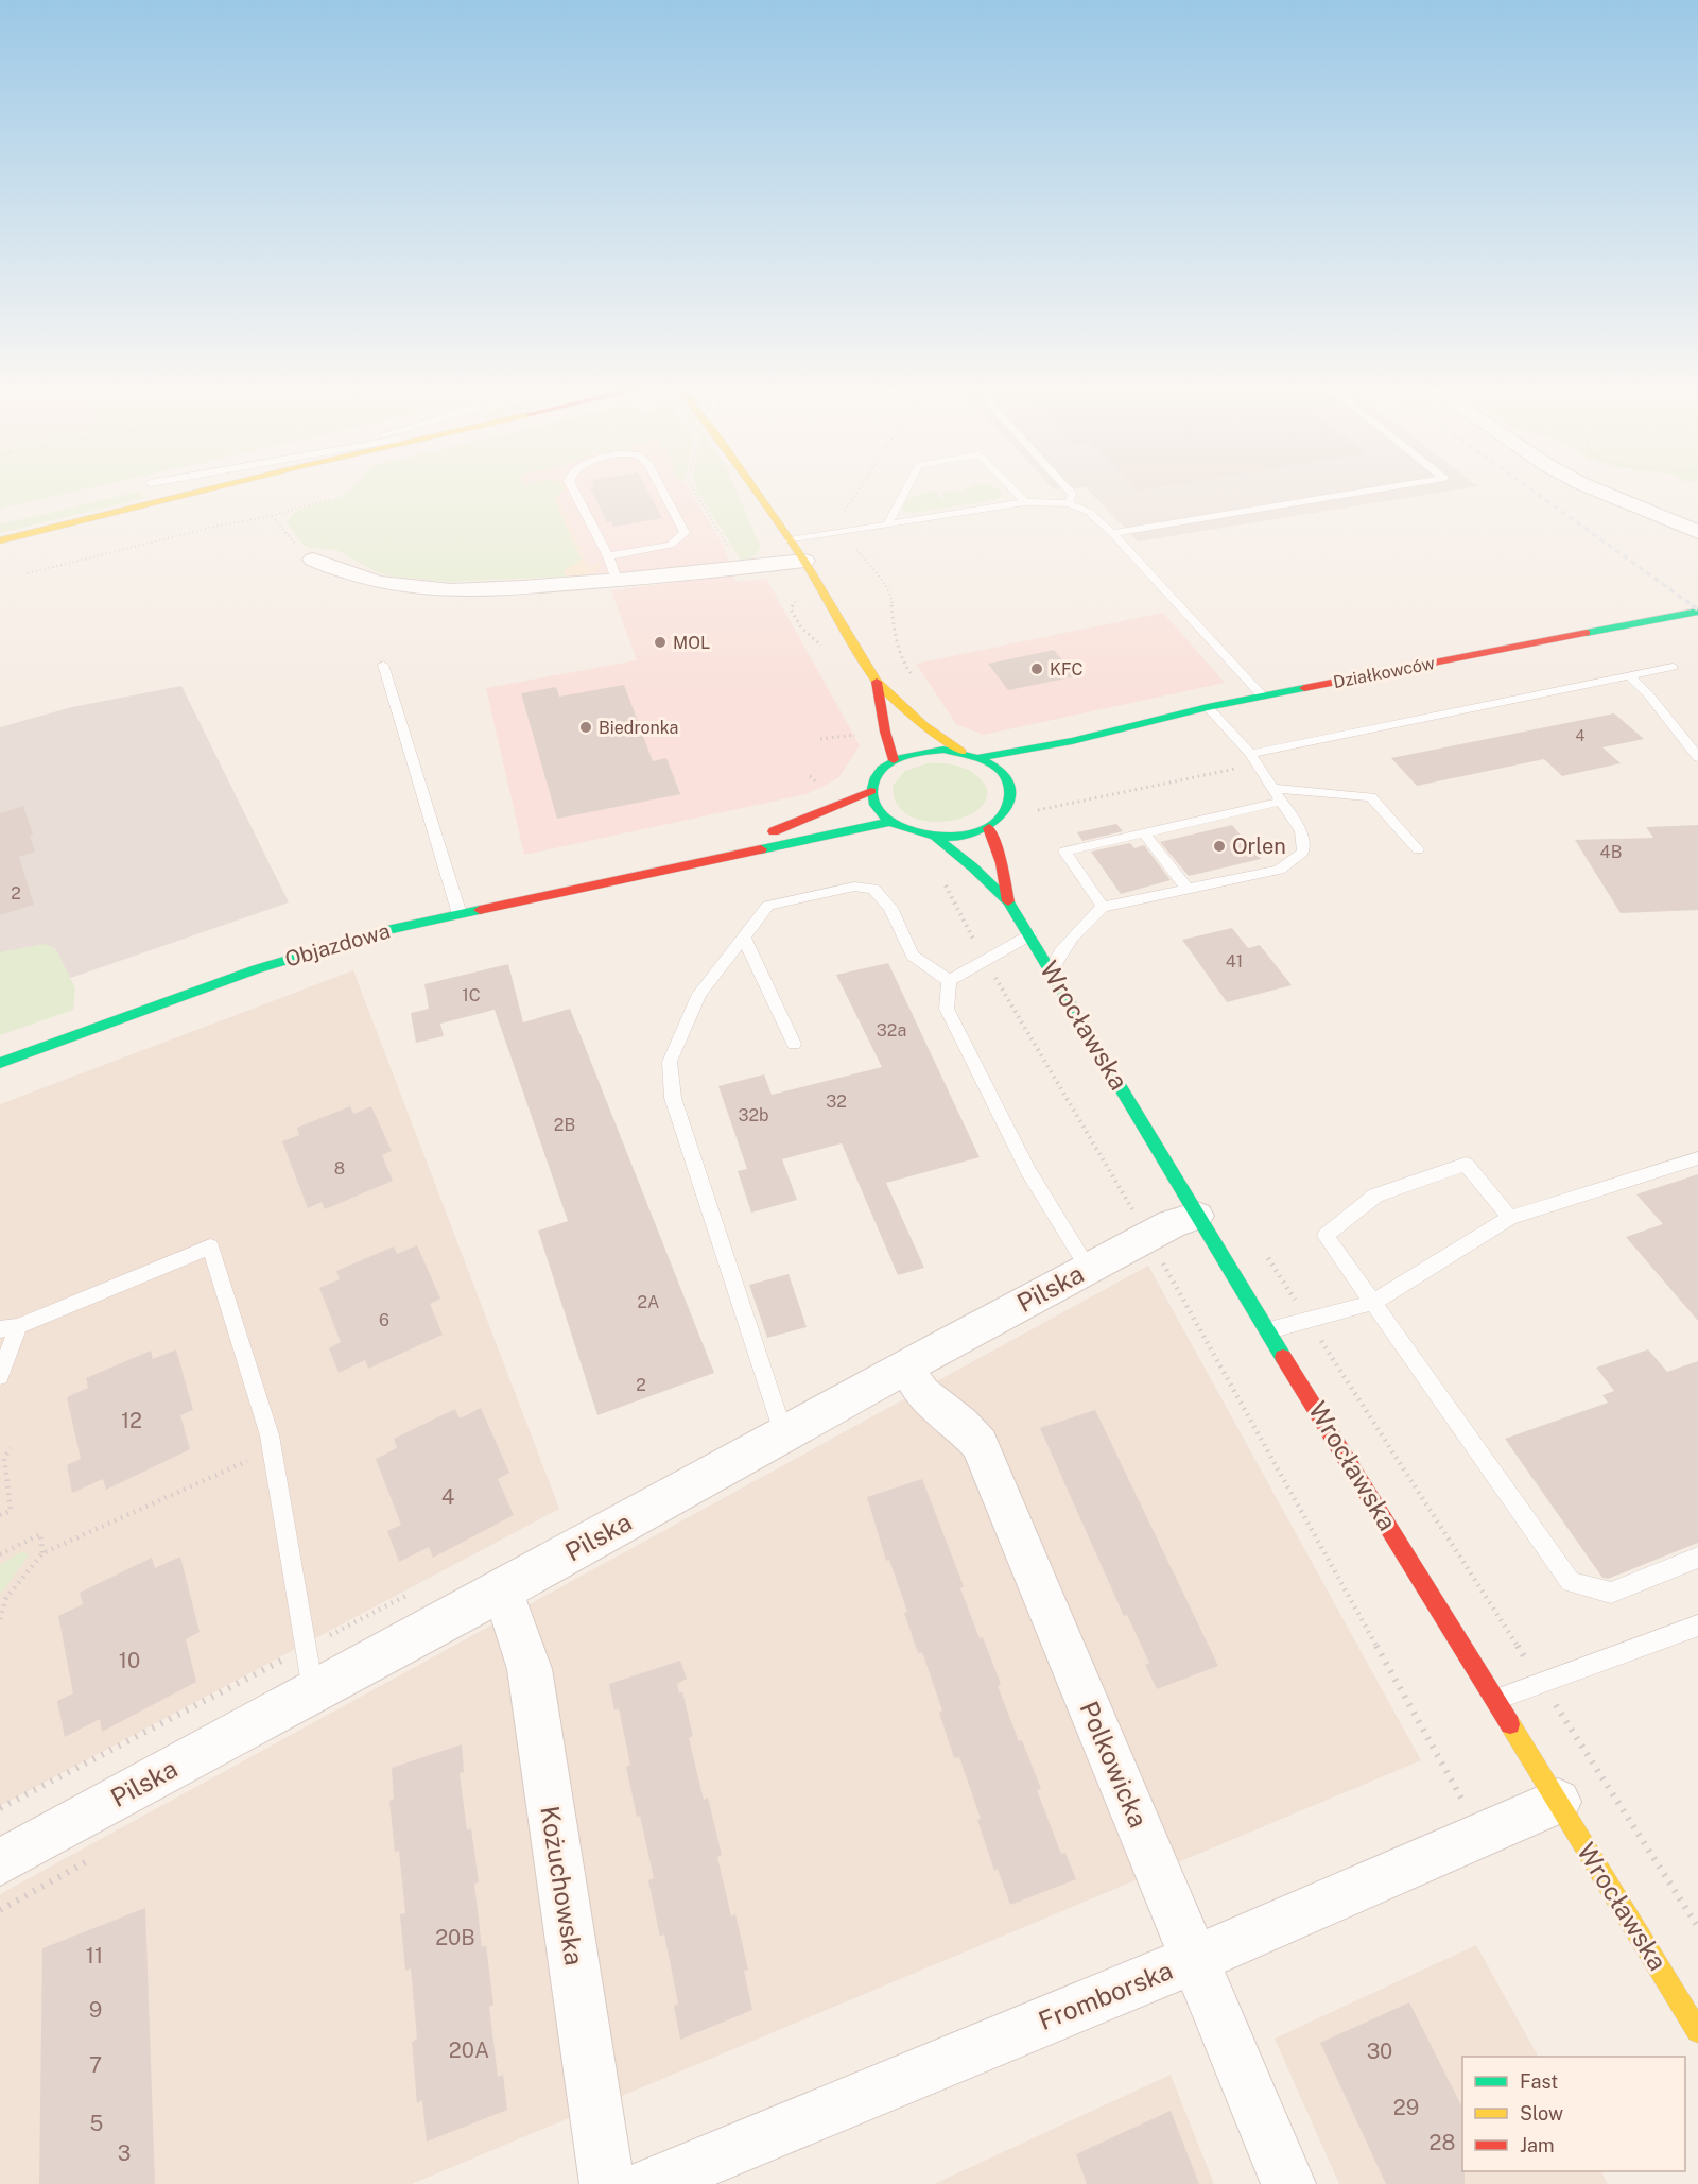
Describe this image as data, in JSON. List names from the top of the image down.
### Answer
{
  "streets": {
    "main road": ["Działkowców", "Objazdowa", "Wrocławska"],
    "street": [
      "Pilska",
      "Polkowicka",
      "Kożuchowska",
      "Fromborska"
    ]
  },
  "crossings": [
    ["Działkowców", "Objazdowa"],
    ["Działkowców", "Wrocławska"],
    ["Objazdowa", "Wrocławska"],
    ["Wrocławska", "Pilska"],
    ["Wrocławska", "Fromborska"],
    ["Pilska", "Polkowicka"],
    ["Pilska", "Kożuchowska"],
    ["Polkowicka", "Fromborska"]
  ],
  "places": [
    "MOL",
    "KFC",
    "Biedronka",
    "Orlen"
  ],
  "house_numbers": [
    "4",
    "4B",
    "2",
    "41",
    "1C",
    "32a",
    "32",
    "32b",
    "2B",
    "8",
    "2A",
    "6",
    "2",
    "12",
    "4",
    "10",
    "20B",
    "11",
    "9",
    "20A",
    "30",
    "7",
    "29",
    "5",
    "28",
    "3"
  ],
  "legend": ["Fast", "Slow", "Jam"]
}
